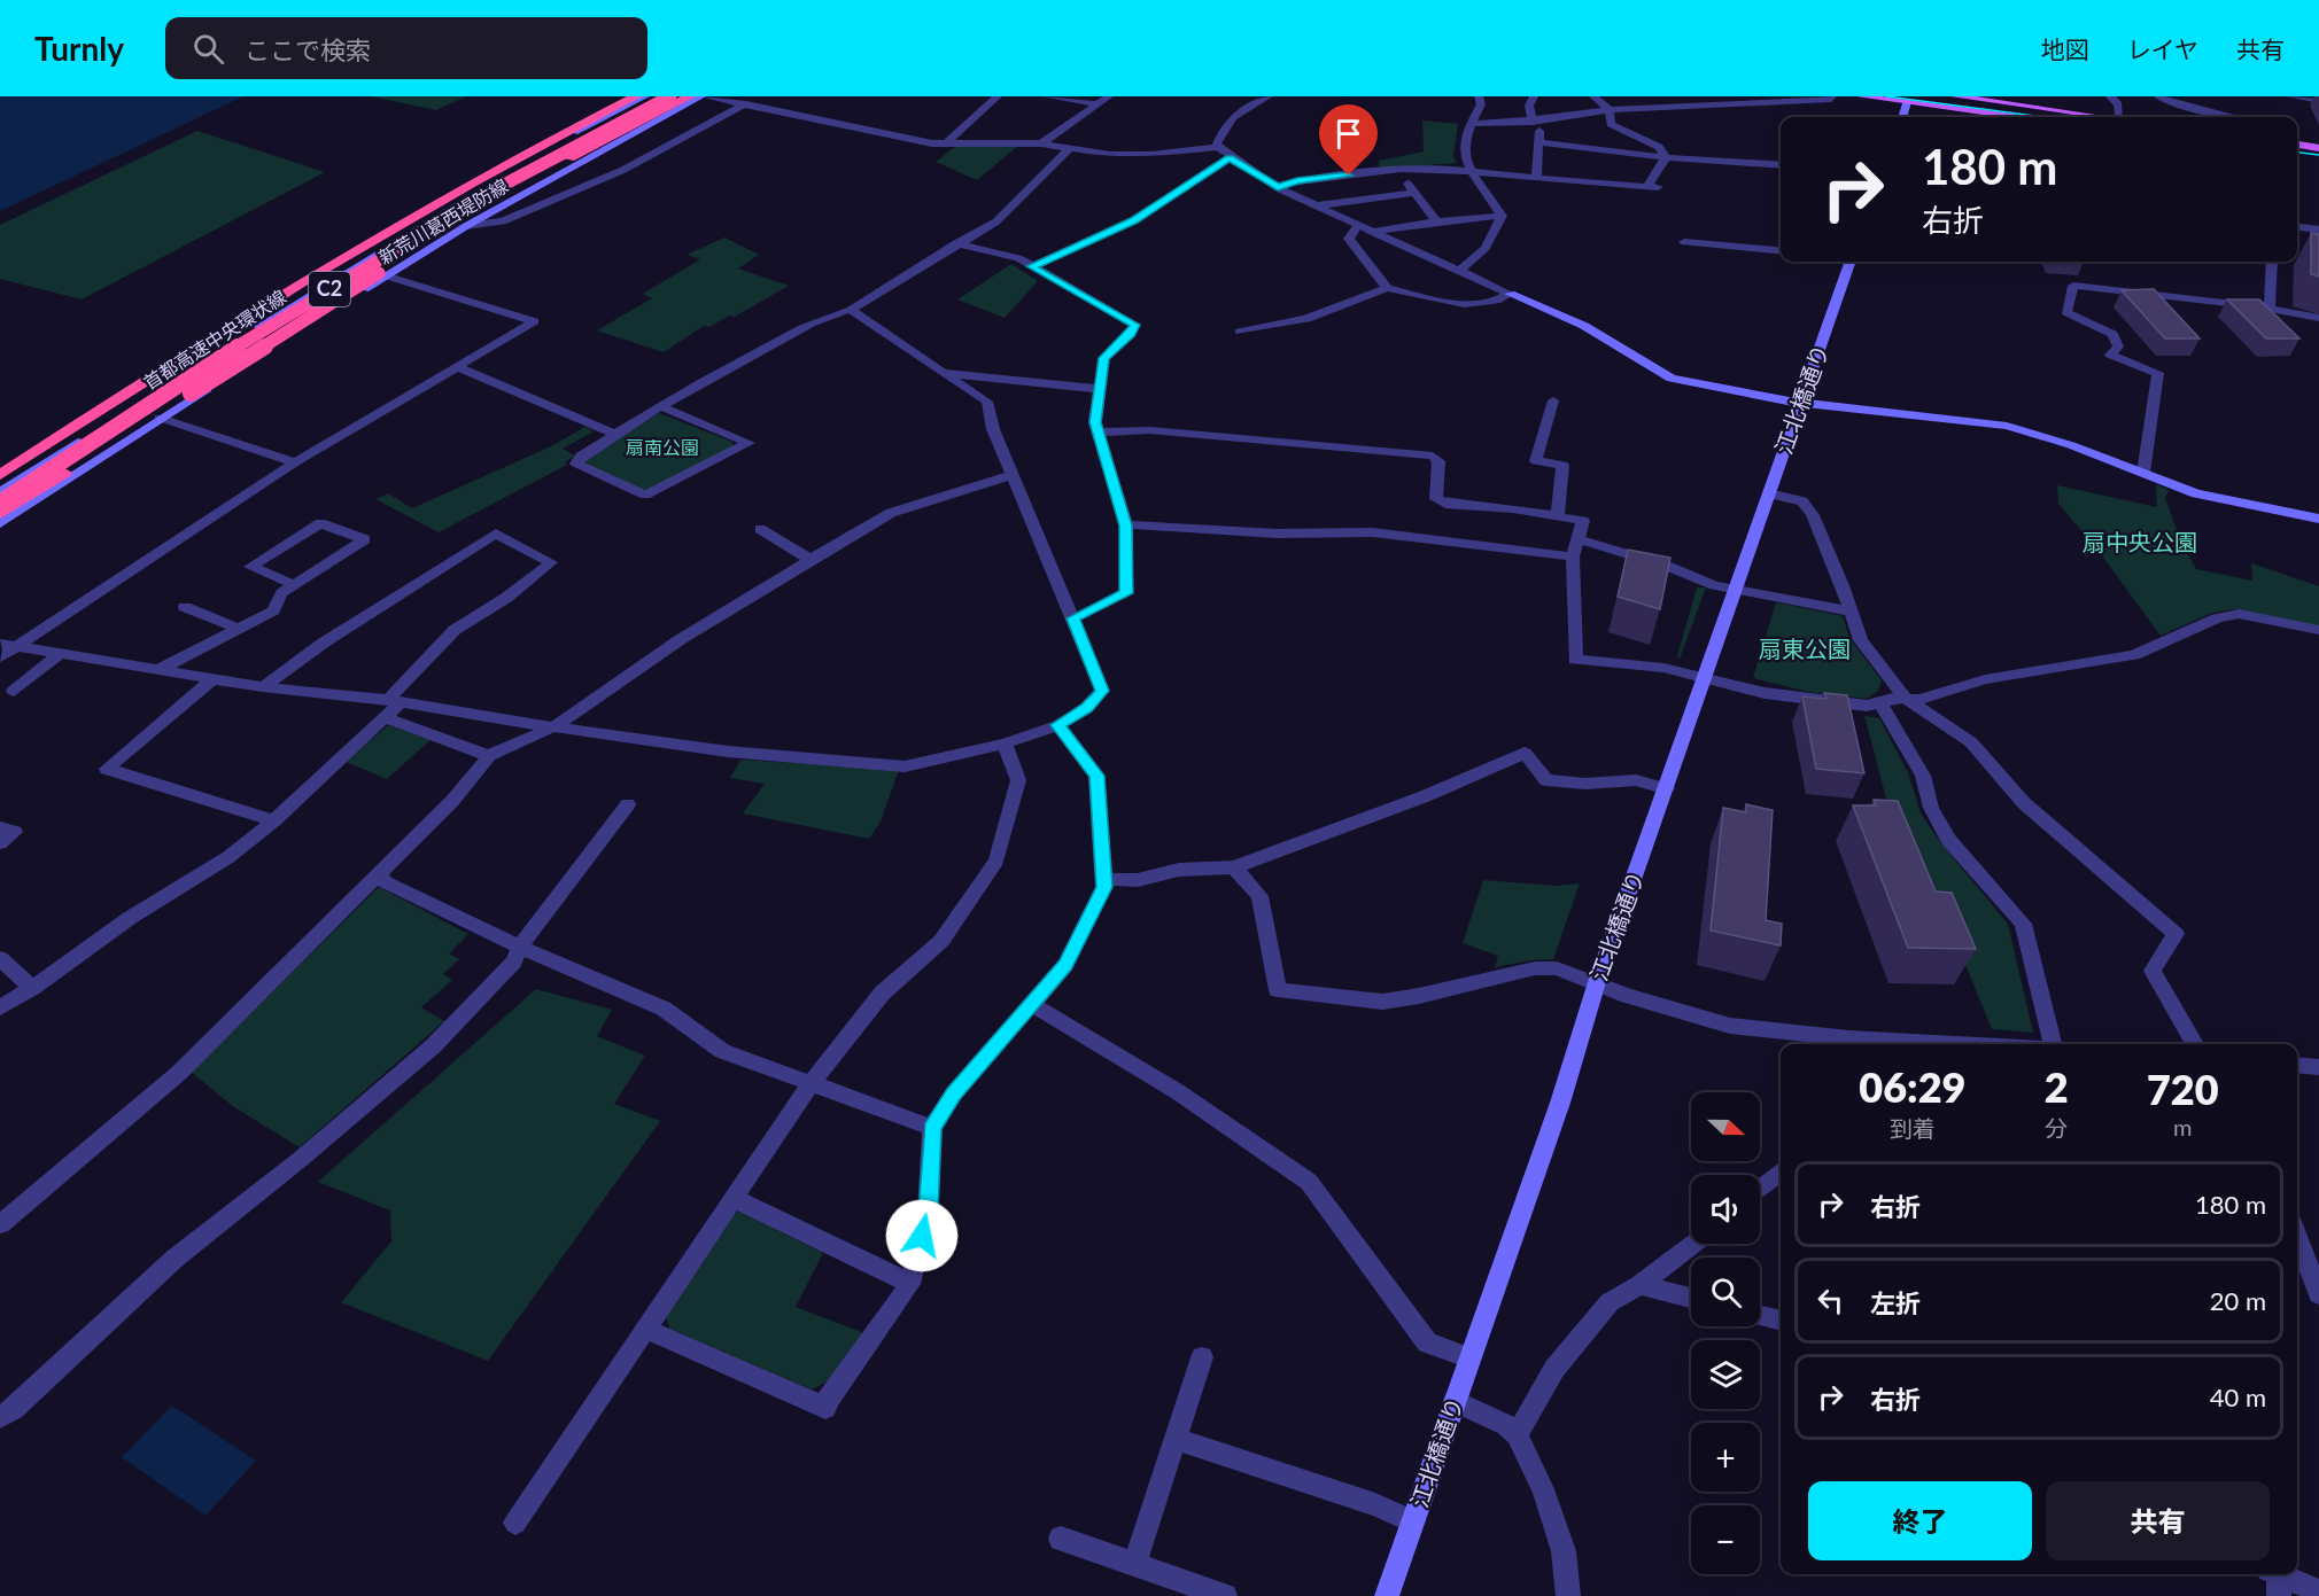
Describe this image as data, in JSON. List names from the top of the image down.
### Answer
{
  "streets": {
    "highway": ["C2", "首都高速中央環状線"],
    "main road": ["新荒川葛西堤防線", "江北橋通り"]
  },
  "crossings": [
    ["新荒川葛西堤防線", "首都高速中央環状線"]
  ],
  "parks": ["扇南公園", "扇中央公園", "扇東公園"],
  "north": "right",
  "page": {
    "header": "Turnly",
    "search": "ここで検索",
    "nav": ["地図", "レイヤ", "共有"],
    "turn": ["180 m", "右折"],
    "eta": [
      "06:29",
      "到着",
      "2",
      "分",
      "720",
      "m"
    ],
    "map_buttons": ["+", "−"],
    "list": [
      {
        "name": "右折",
        "value": "180 m"
      },
      {
        "name": "左折",
        "value": "20 m"
      },
      {
        "name": "右折",
        "value": "40 m"
      }
    ],
    "buttons": ["終了", "共有"]
  }
}
